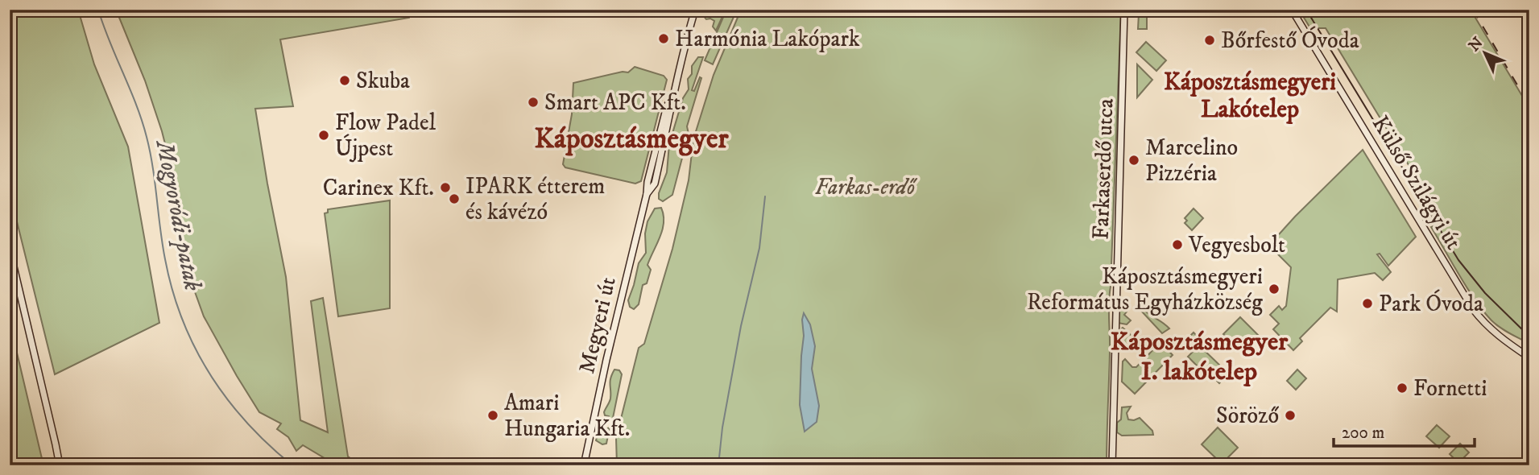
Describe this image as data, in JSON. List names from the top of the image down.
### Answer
{
  "streets": {
    "street": ["Farkaserdő utca", "Külső Szilágyi út", "Megyeri út"]
  },
  "districts": ["Káposztásmegyeri Lakótelep", "Káposztásmegyer", "Káposztásmegyer I. lakótelep"],
  "water": ["Mogyoródi-patak"],
  "parks": ["Farkas-erdő"],
  "places": [
    "Harmónia Lakópark",
    "Bőrfestő Óvoda",
    "Skuba",
    "Smart APC Kft.",
    "Flow Padel Újpest",
    "Marcelino Pizzéria",
    "Carinex Kft.",
    "IPARK étterem és kávézó",
    "Vegyesbolt",
    "Káposztásmegyeri Református Egyházközség",
    "Park Óvoda",
    "Fornetti",
    "Amari Hungaria Kft.",
    "Söröző"
  ],
  "scale_bar": "200 m",
  "north": "top left"
}
